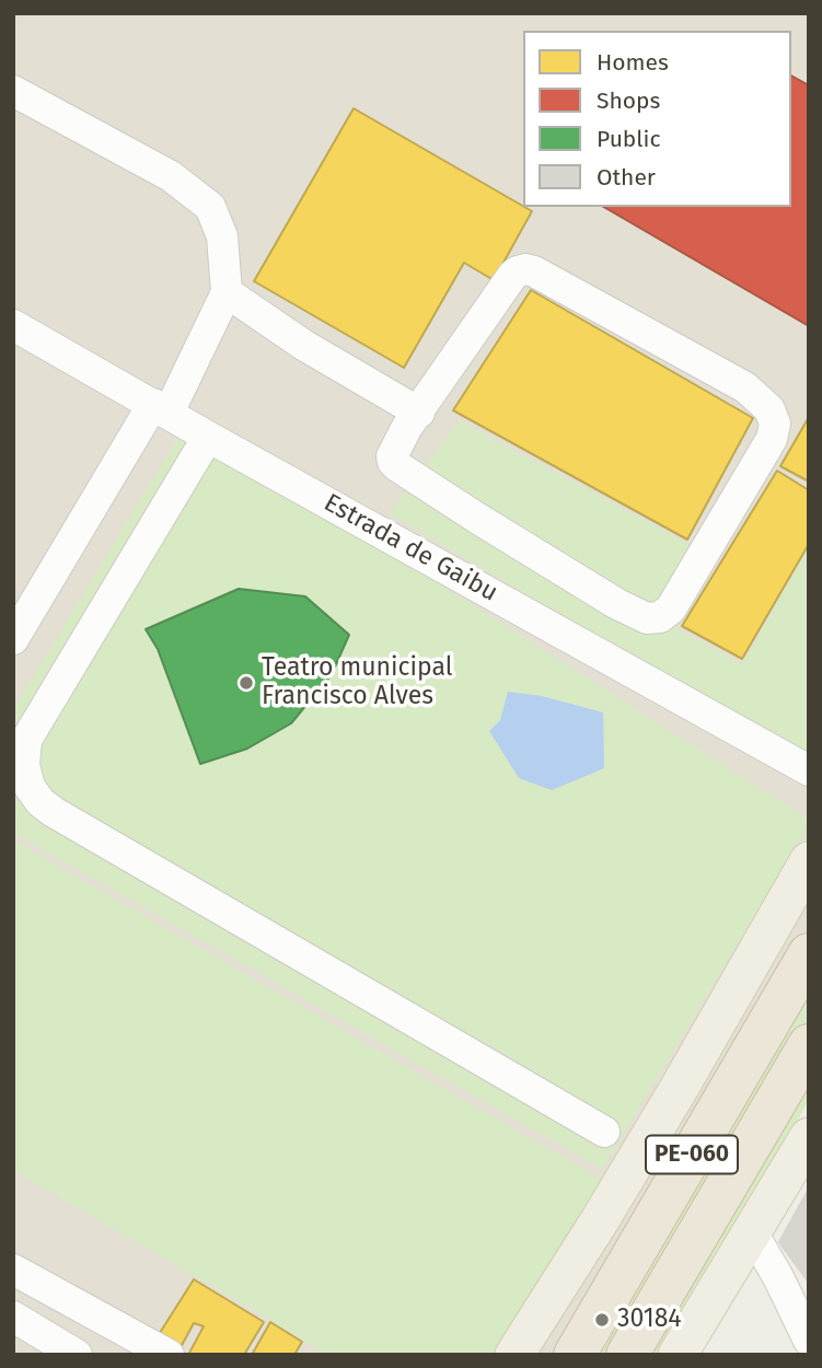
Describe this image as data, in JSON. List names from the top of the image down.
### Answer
{
  "streets": {
    "highway": ["PE-060"],
    "street": ["Estrada de Gaibu"]
  },
  "places": ["Teatro municipal Francisco Alves", "30184"],
  "legend": [
    "Homes",
    "Shops",
    "Public",
    "Other"
  ]
}
